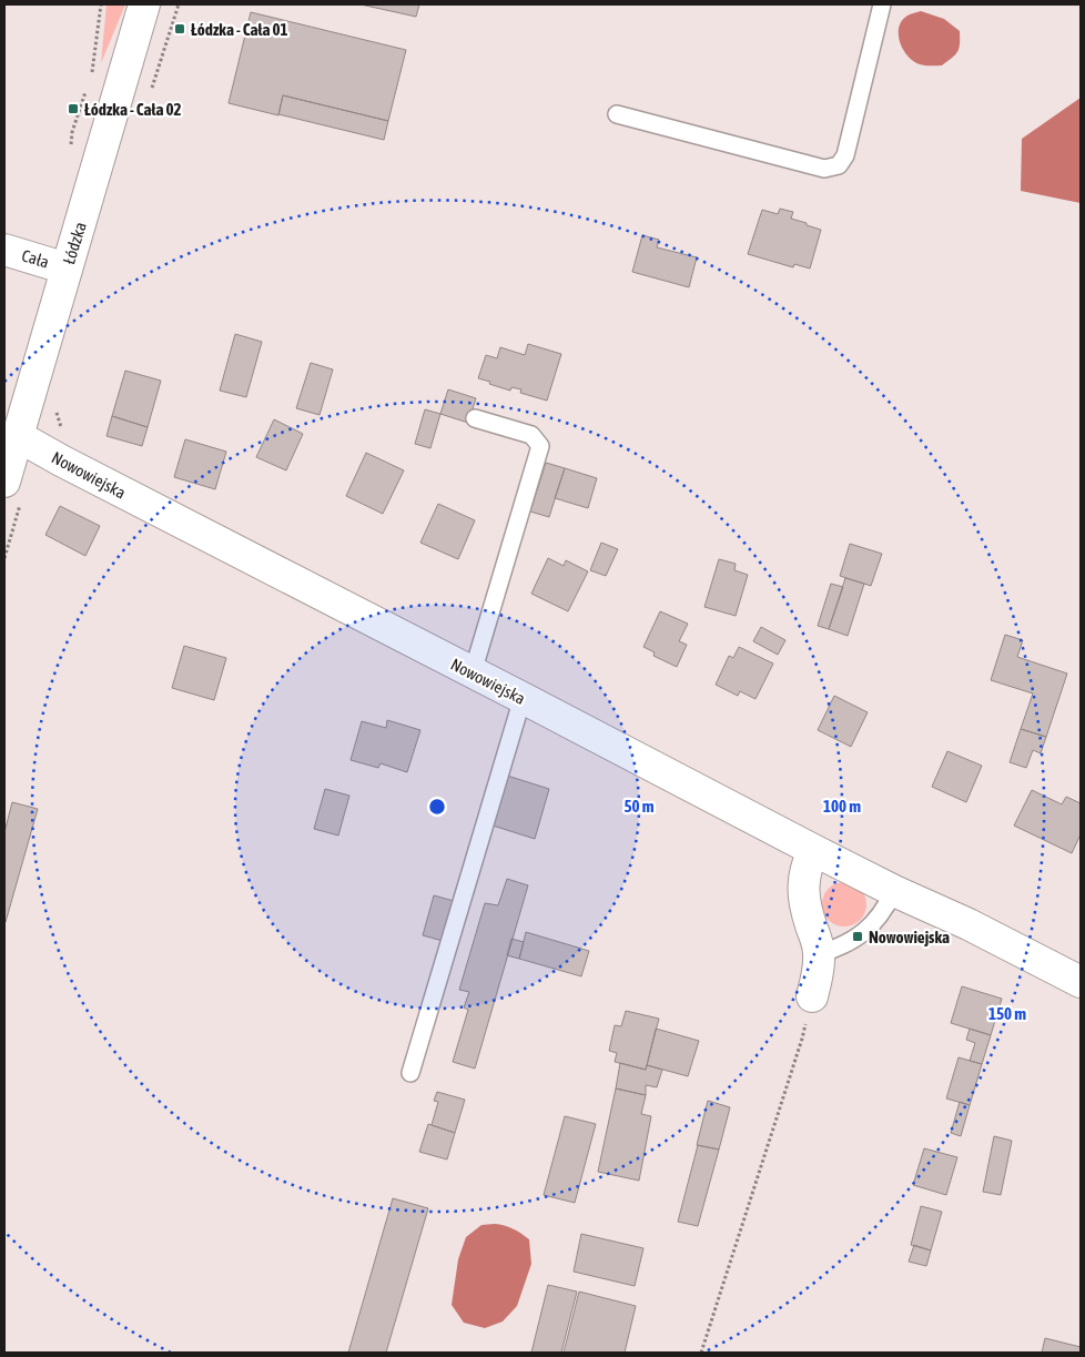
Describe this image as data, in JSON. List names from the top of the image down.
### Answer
{
  "streets": {
    "street": ["Łódzka", "Cała", "Nowowiejska"]
  },
  "crossings": [
    ["Łódzka", "Cała"],
    ["Łódzka", "Nowowiejska"]
  ],
  "places": {
    "transit": ["Łódzka - Cała 01", "Łódzka - Cała 02", "Nowowiejska"]
  },
  "rings": ["50 m", "100 m", "150 m"]
}
